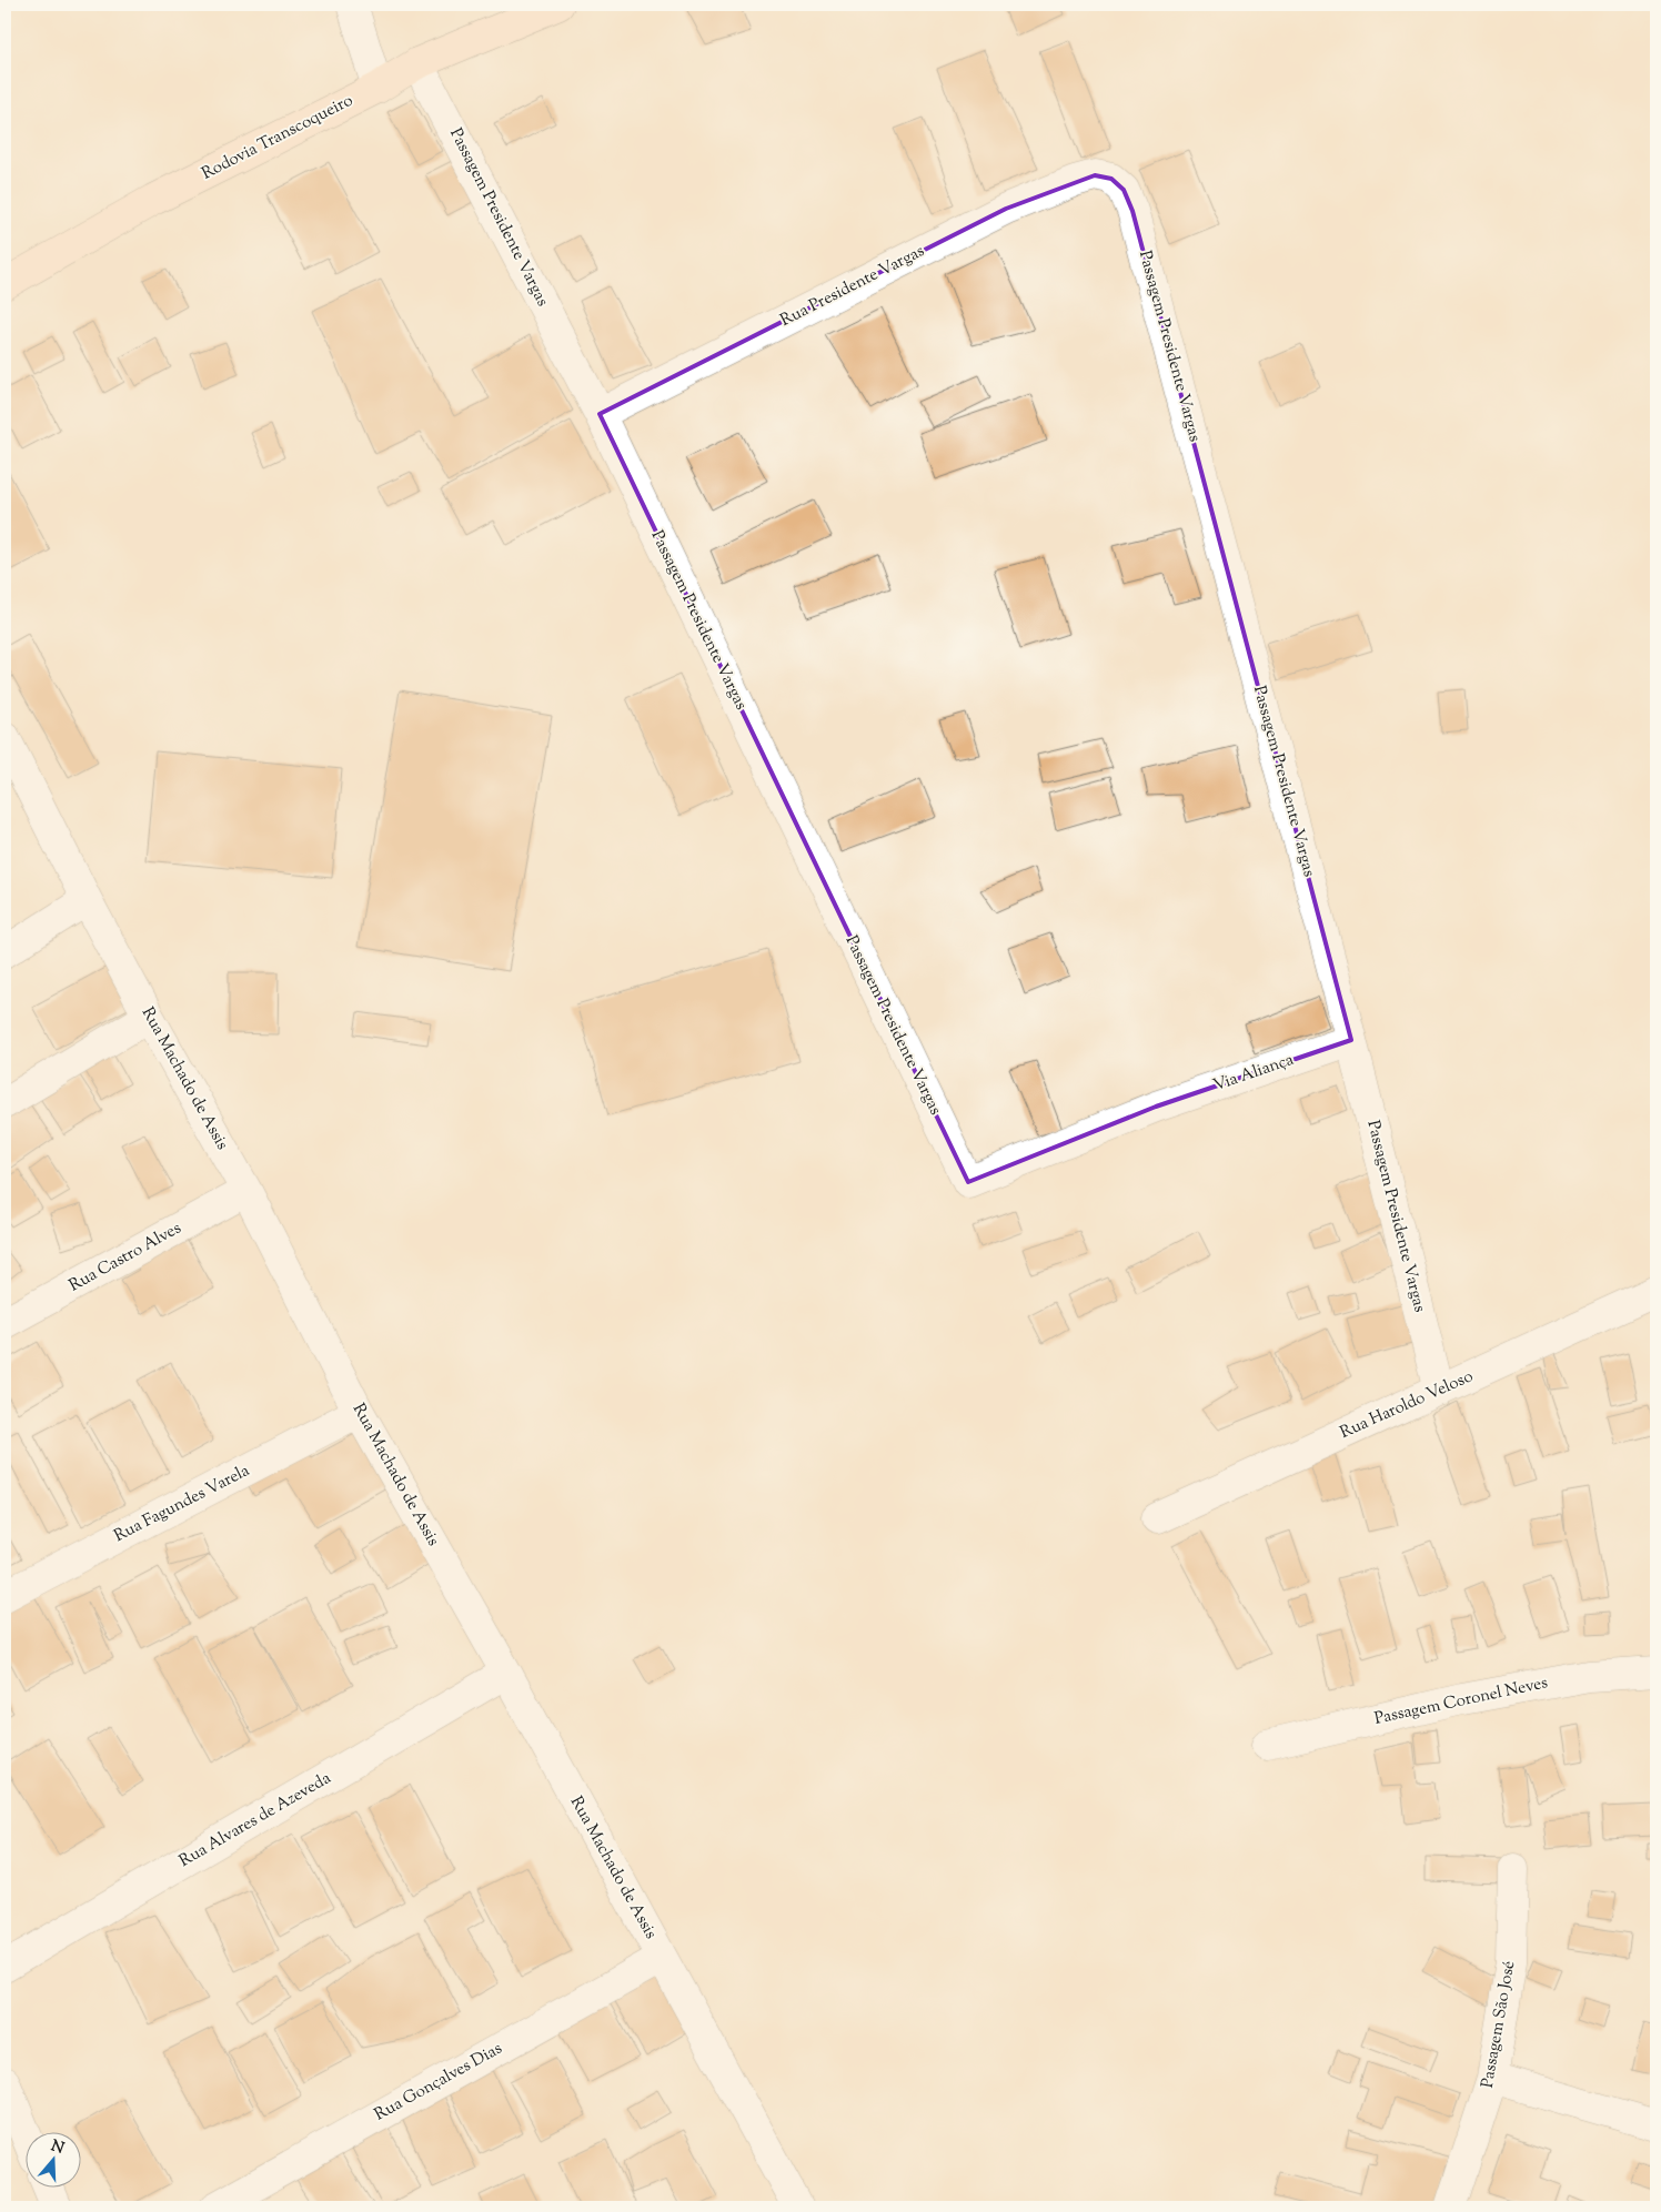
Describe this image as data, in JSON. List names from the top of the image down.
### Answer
{
  "streets": {
    "main road": ["Rodovia Transcoqueiro"],
    "street": [
      "Passagem Presidente Vargas",
      "Rua Presidente Vargas",
      "Via Aliança",
      "Rua Machado de Assis",
      "Rua Castro Alves",
      "Rua Haroldo Veloso",
      "Rua Fagundes Varela",
      "Passagem Coronel Neves",
      "Rua Alvares de Azeveda",
      "Passagem São José",
      "Rua Gonçalves Dias"
    ]
  },
  "crossings": [
    ["Rodovia Transcoqueiro", "Passagem Presidente Vargas"],
    ["Passagem Presidente Vargas", "Rua Presidente Vargas"],
    ["Passagem Presidente Vargas", "Via Aliança"],
    ["Passagem Presidente Vargas", "Rua Haroldo Veloso"],
    ["Rua Machado de Assis", "Rua Castro Alves"],
    ["Rua Machado de Assis", "Rua Fagundes Varela"],
    ["Rua Machado de Assis", "Rua Alvares de Azeveda"],
    ["Rua Machado de Assis", "Rua Gonçalves Dias"]
  ],
  "north": "top"
}
